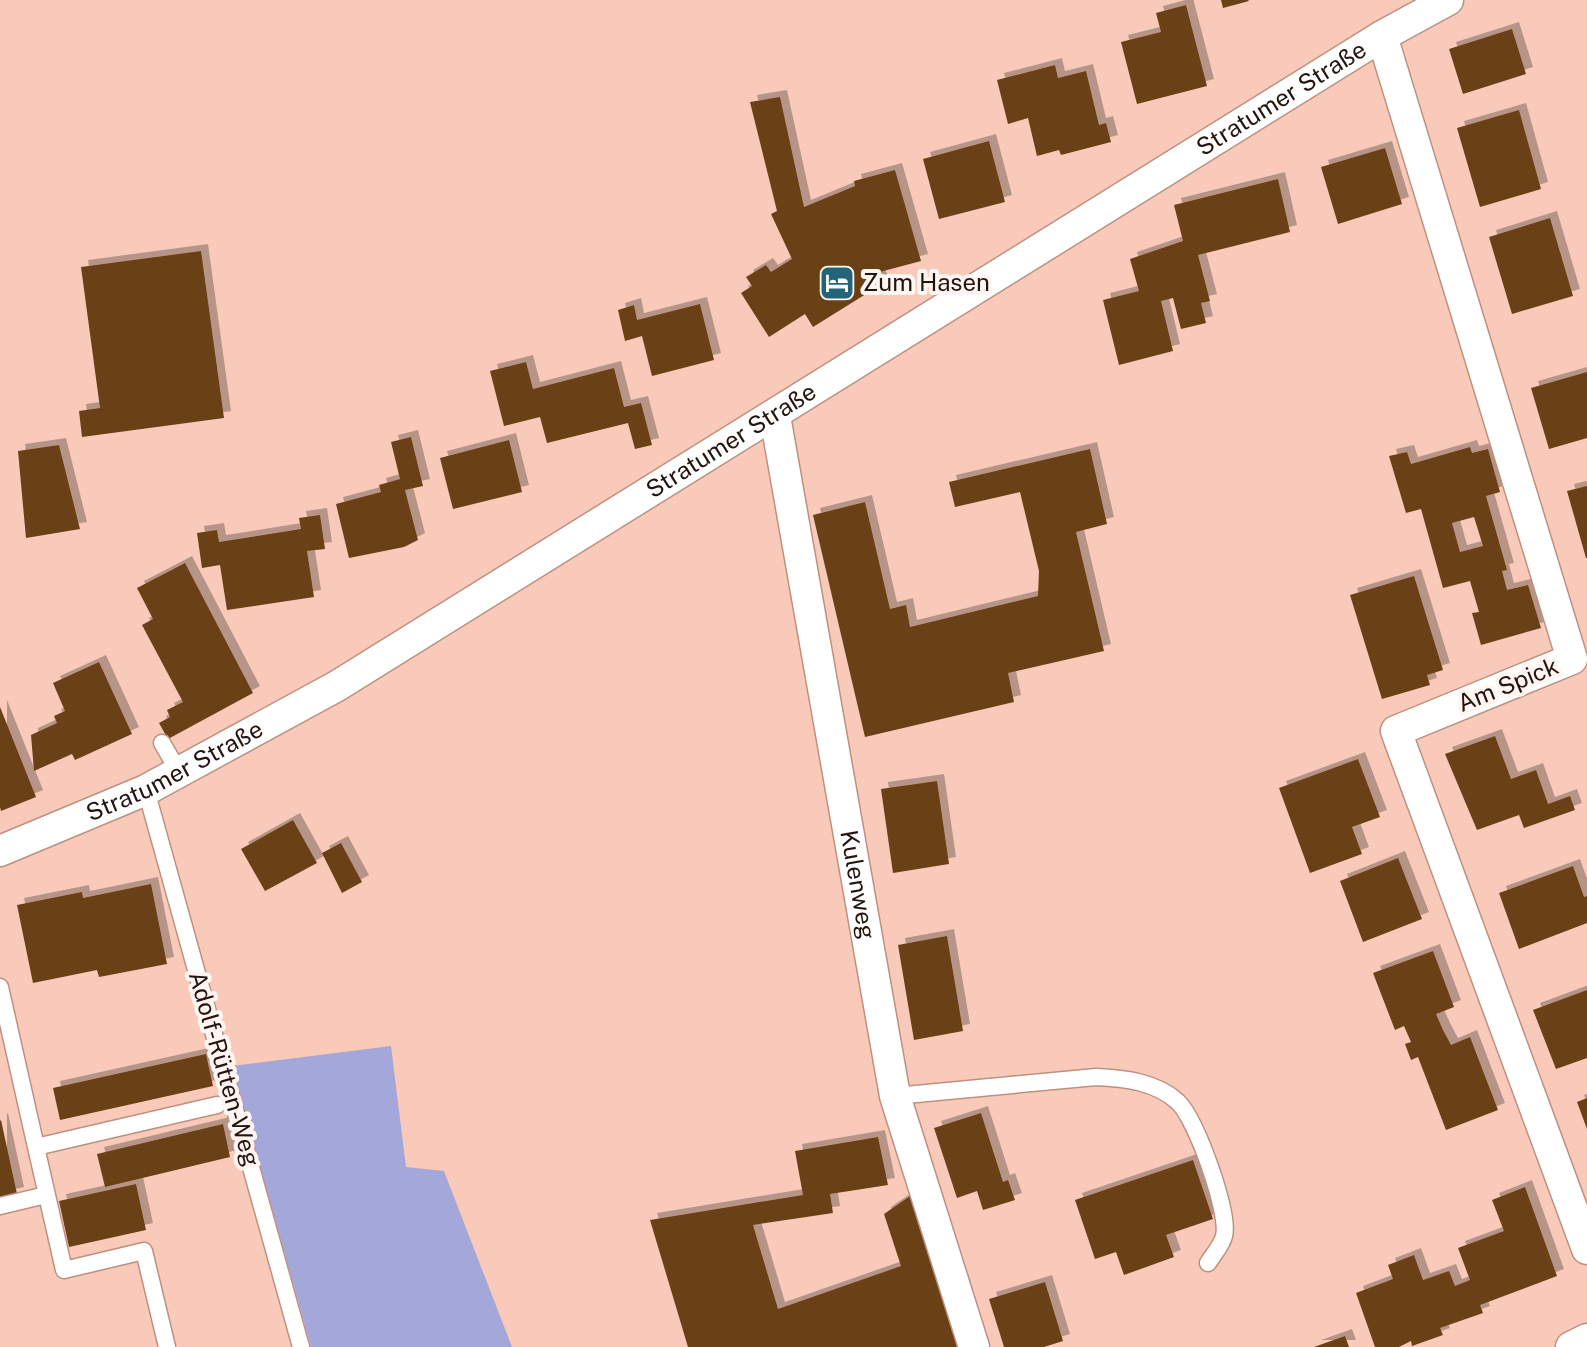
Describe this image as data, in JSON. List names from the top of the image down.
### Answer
{
  "streets": {
    "street": ["Stratumer Straße", "Am Spick", "Kulenweg"],
    "lane": ["Adolf-Rütten-Weg"]
  },
  "crossings": [
    ["Stratumer Straße", "Am Spick"],
    ["Stratumer Straße", "Kulenweg"],
    ["Stratumer Straße", "Adolf-Rütten-Weg"]
  ],
  "places": {
    "hotel": ["Zum Hasen"]
  }
}
